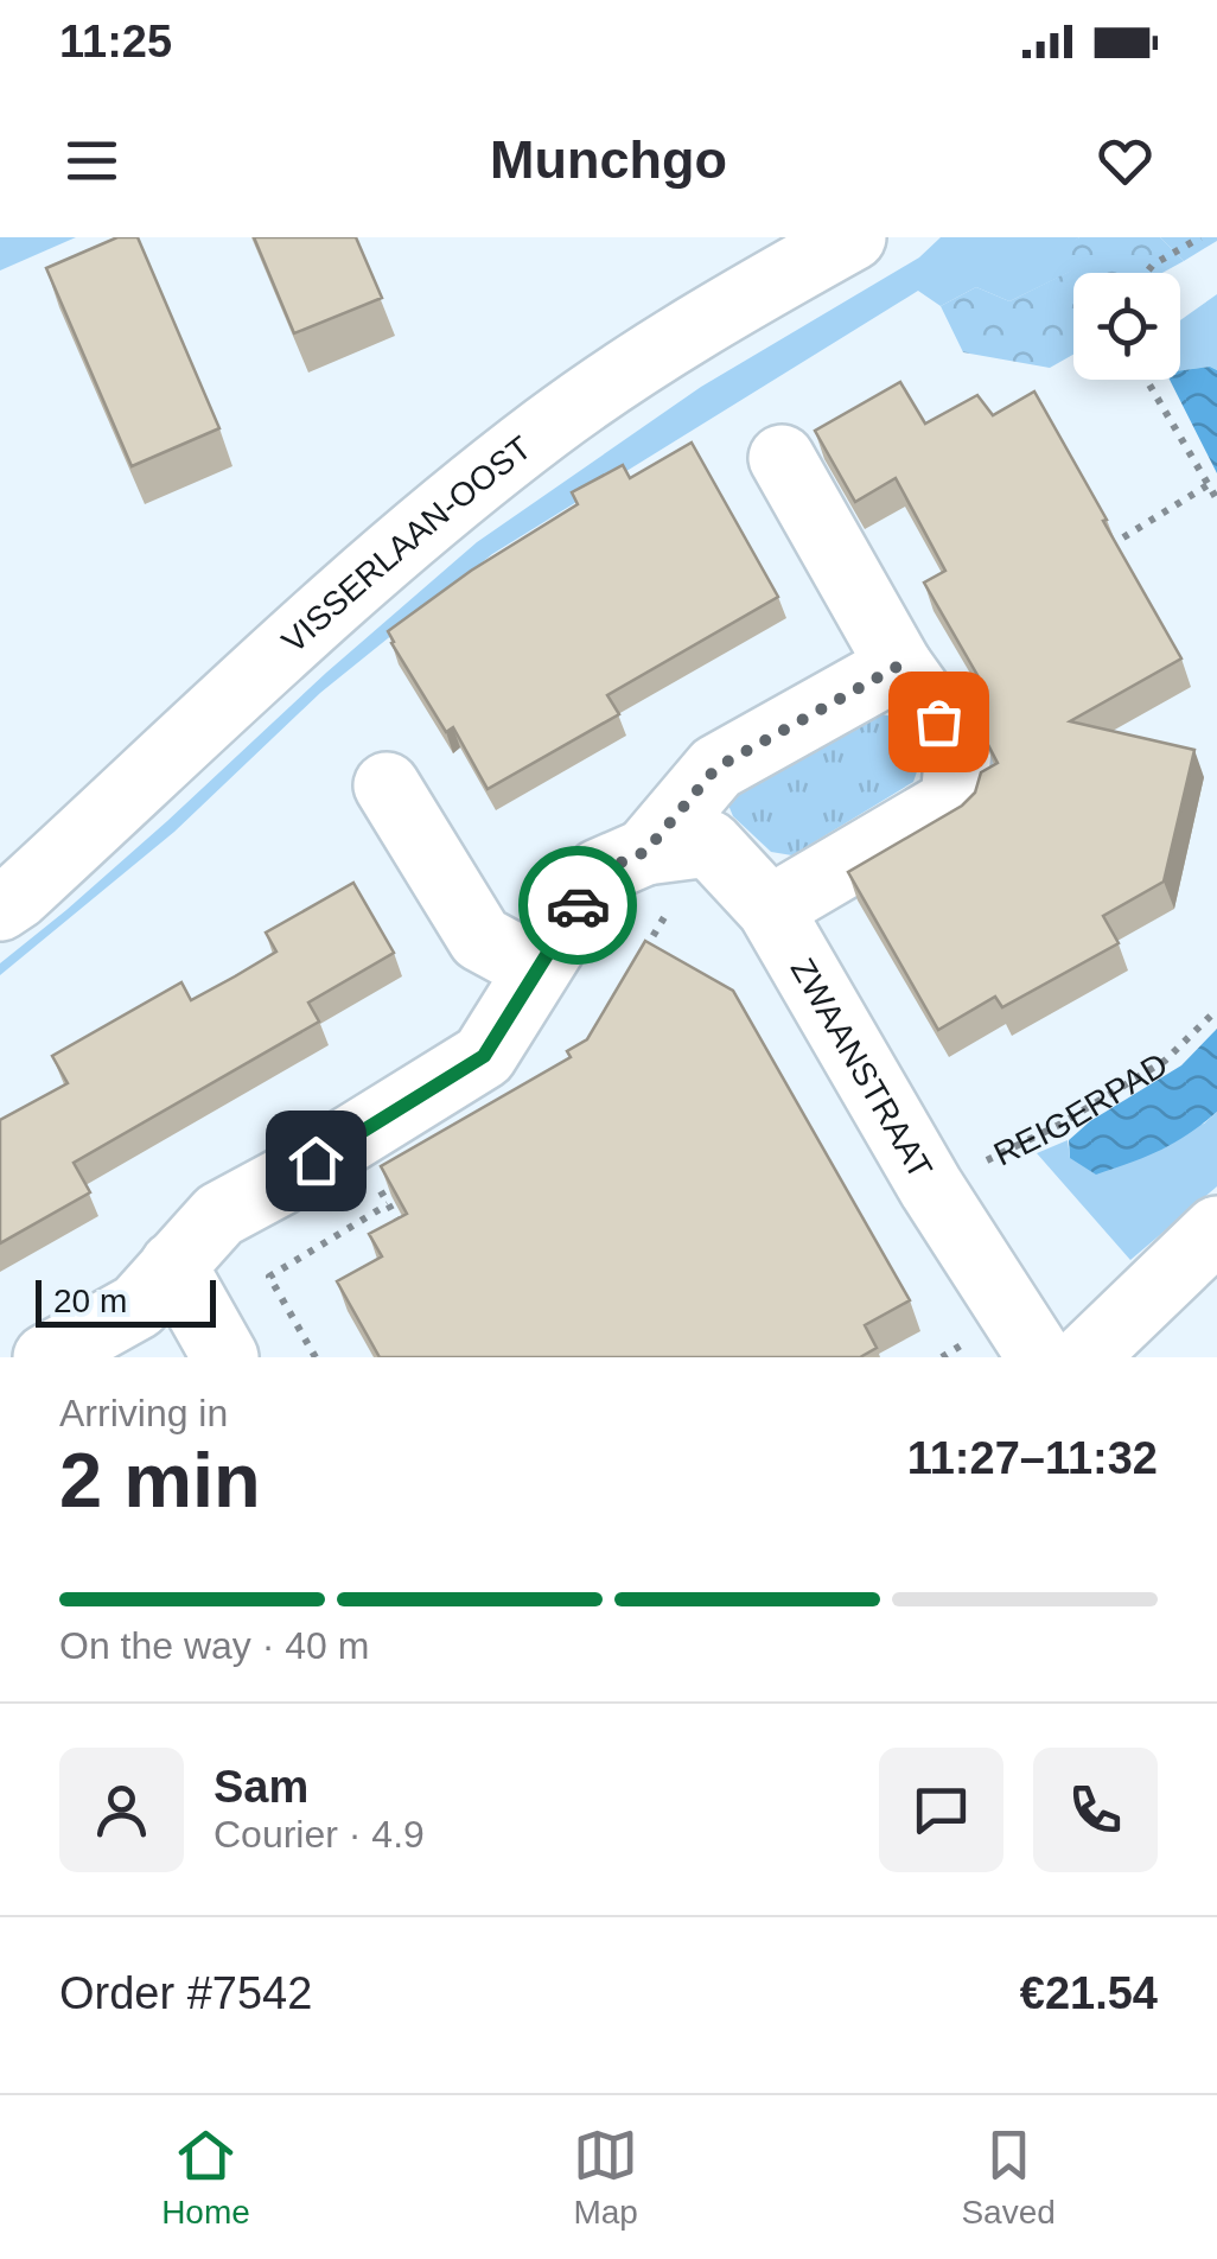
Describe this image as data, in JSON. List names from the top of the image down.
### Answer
{
  "streets": {
    "street": ["VISSERLAAN-OOST", "ZWAANSTRAAT"],
    "path": ["REIGERPAD"]
  },
  "crossings": [
    ["ZWAANSTRAAT", "REIGERPAD"]
  ],
  "scale_bar": "20 m",
  "page": {
    "status": "11:25",
    "header": "Munchgo",
    "scale": "20 m",
    "heading": ["2 min", "Arriving in", "11:27–11:32"],
    "panel": [
      "Sam",
      "Courier · 4.9",
      "Order #7542",
      "€21.54"
    ],
    "bar": "On the way · 40 m",
    "tabs": ["Home", "Map", "Saved"]
  }
}
